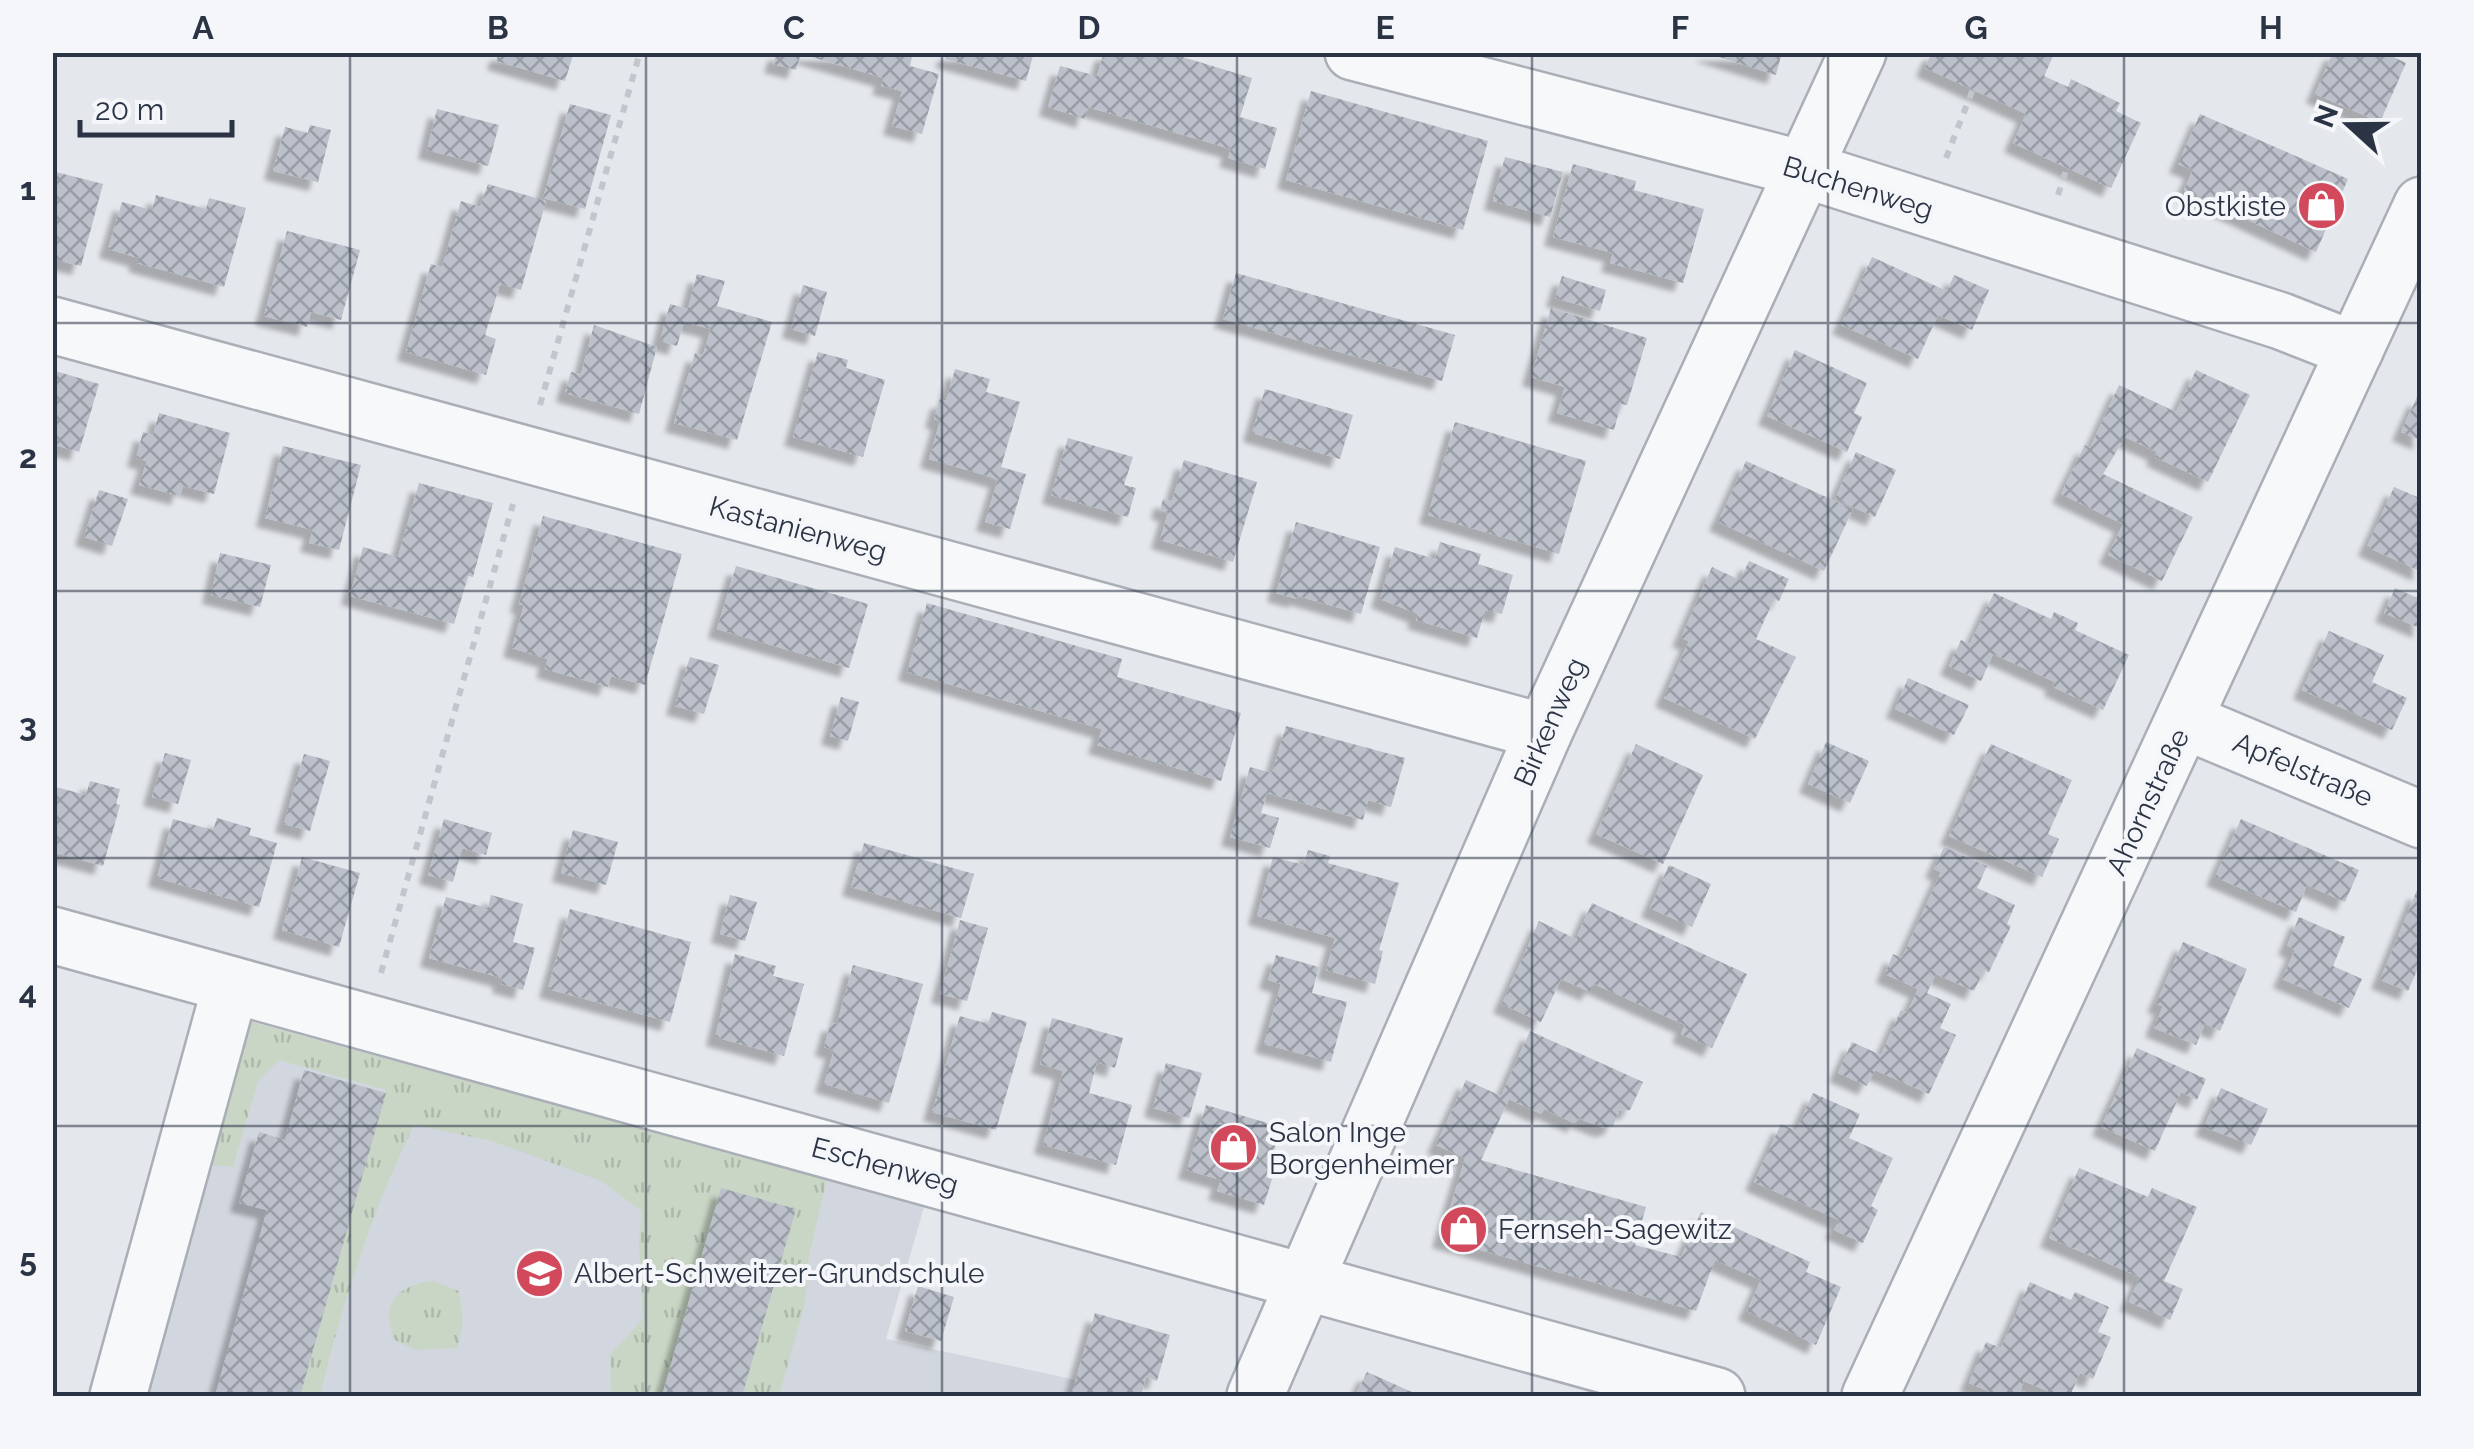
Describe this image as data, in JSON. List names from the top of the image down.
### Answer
{
  "streets": {
    "street": [
      "Buchenweg",
      "Kastanienweg",
      "Birkenweg",
      "Apfelstraße",
      "Ahornstraße",
      "Eschenweg"
    ]
  },
  "crossings": [
    ["Buchenweg", "Birkenweg"],
    ["Buchenweg", "Ahornstraße"],
    ["Kastanienweg", "Birkenweg"],
    ["Birkenweg", "Eschenweg"],
    ["Apfelstraße", "Ahornstraße"]
  ],
  "places": {
    "shop": ["Obstkiste", "Salon Inge Borgenheimer", "Fernseh-Sagewitz"],
    "school or university": ["Albert-Schweitzer-Grundschule"]
  },
  "scale_bar": "20 m",
  "north": "left",
  "grid": {
    "columns": [
      "A",
      "B",
      "C",
      "D",
      "E",
      "F",
      "G",
      "H"
    ],
    "rows": [
      "1",
      "2",
      "3",
      "4",
      "5"
    ]
  }
}
